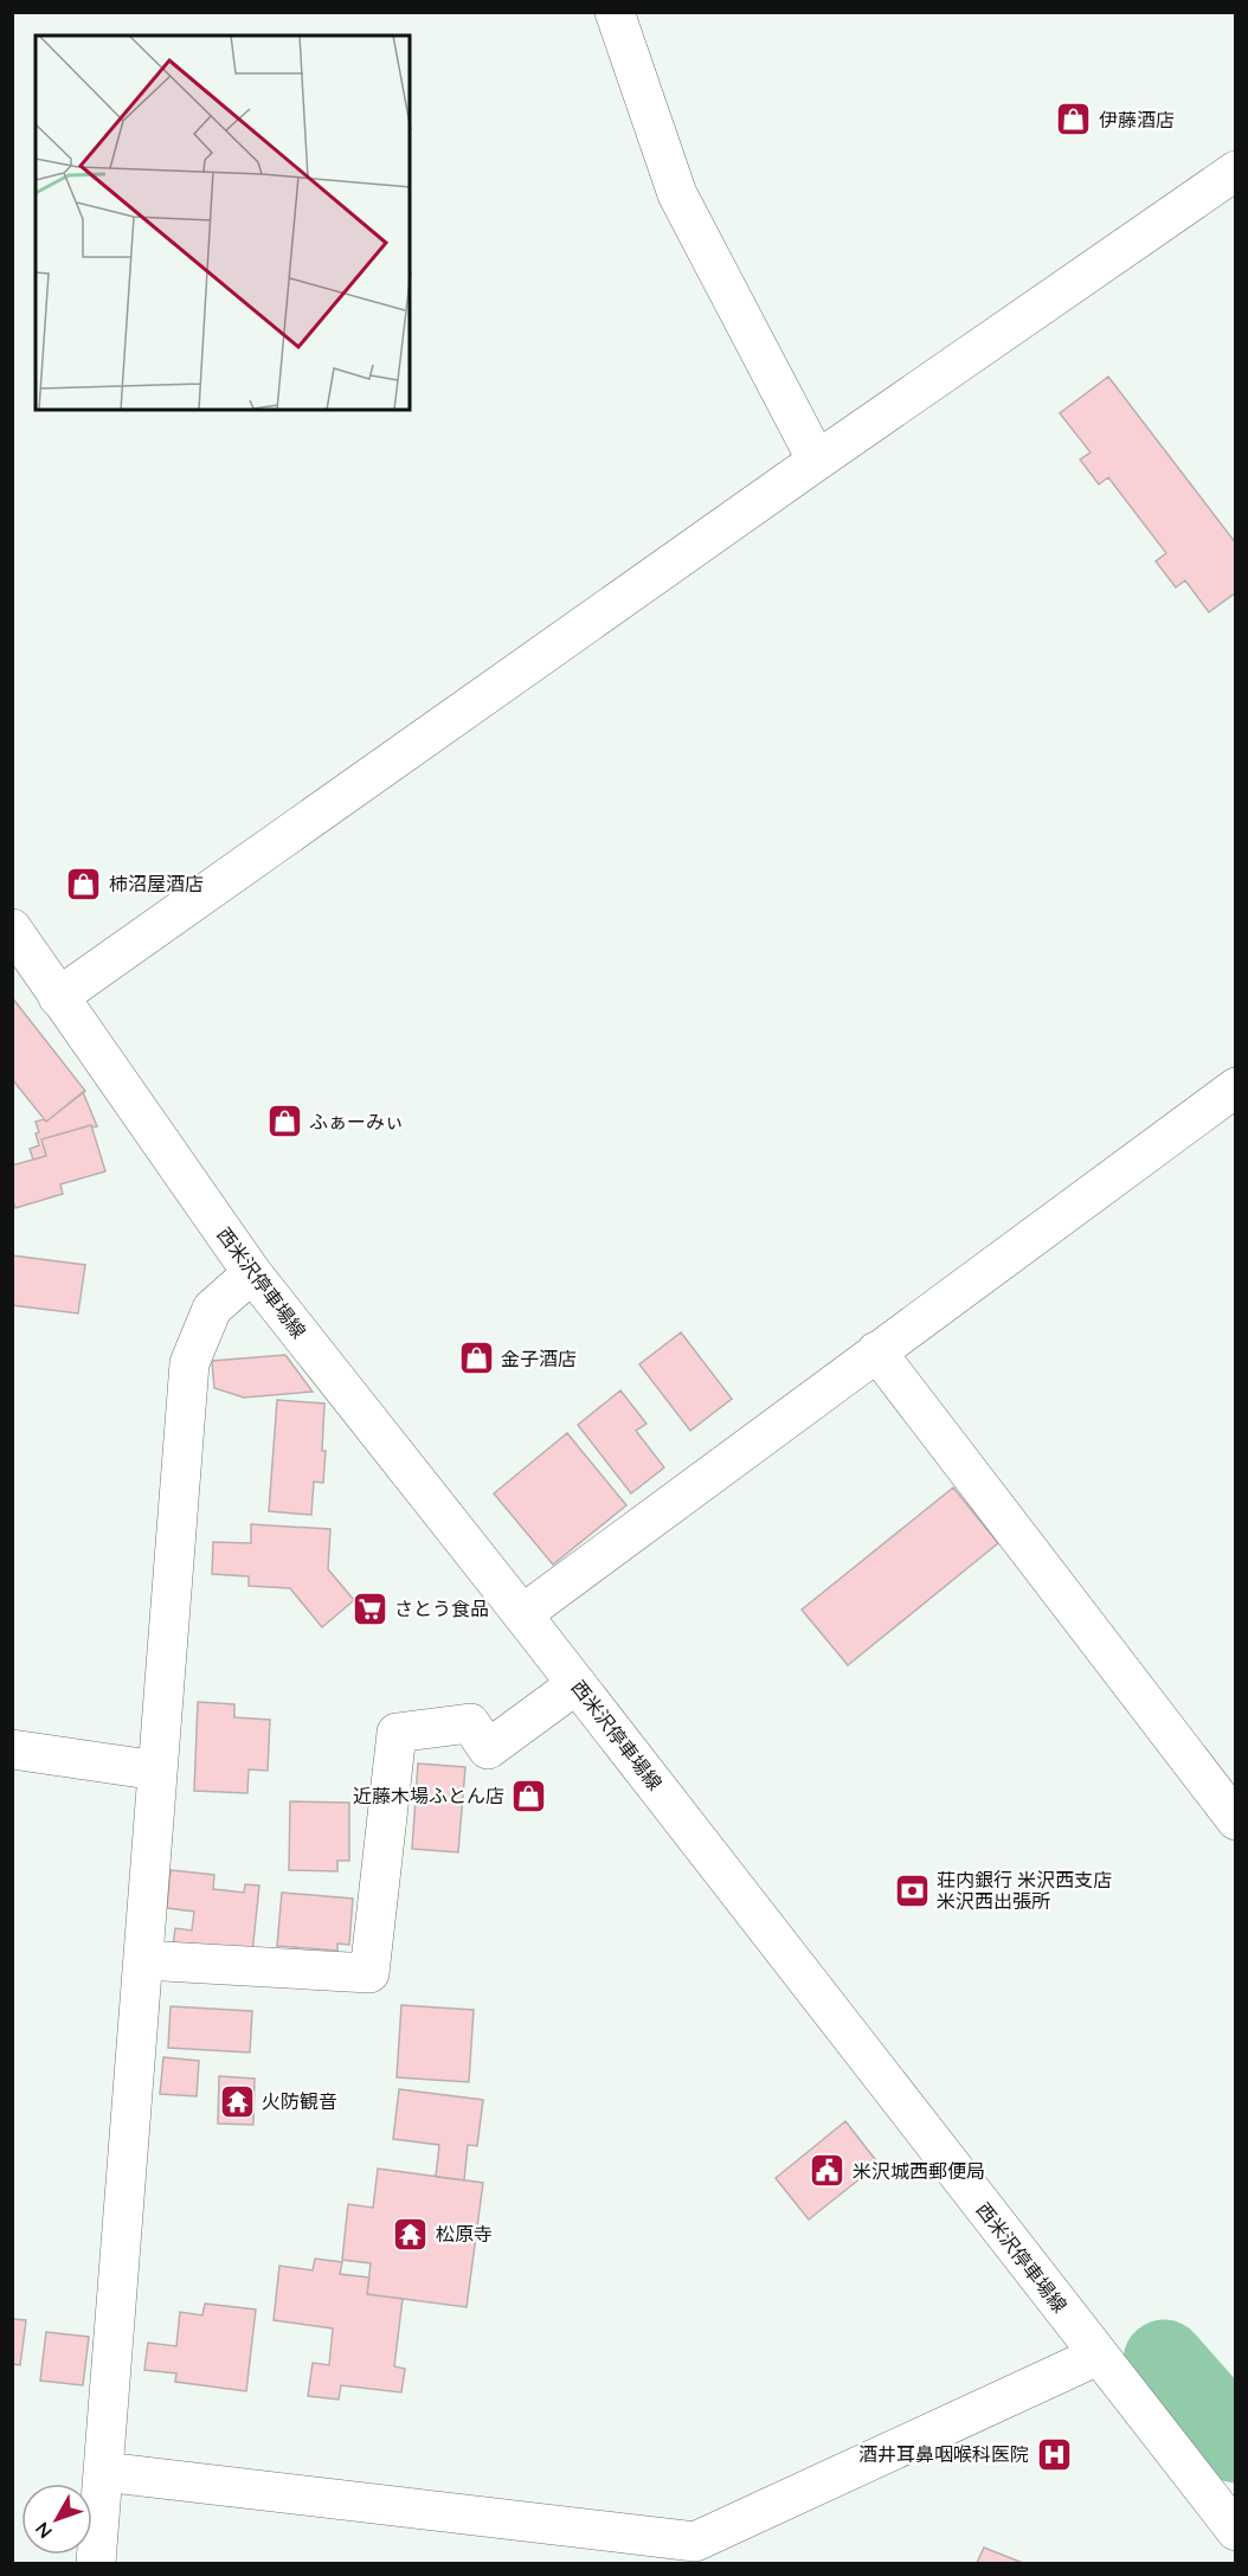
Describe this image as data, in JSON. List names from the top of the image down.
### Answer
{
  "streets": {
    "street": ["西米沢停車場線"]
  },
  "places": {
    "shop": [
      "伊藤酒店",
      "柿沼屋酒店",
      "ふぁーみぃ",
      "金子酒店",
      "近藤木場ふとん店"
    ],
    "supermarket": ["さとう食品"],
    "bank": ["荘内銀行 米沢西支店 米沢西出張所"],
    "temple": ["火防観音", "松原寺"],
    "public building": ["米沢城西郵便局"],
    "hospital": ["酒井耳鼻咽喉科医院"]
  },
  "north": "bottom left"
}
